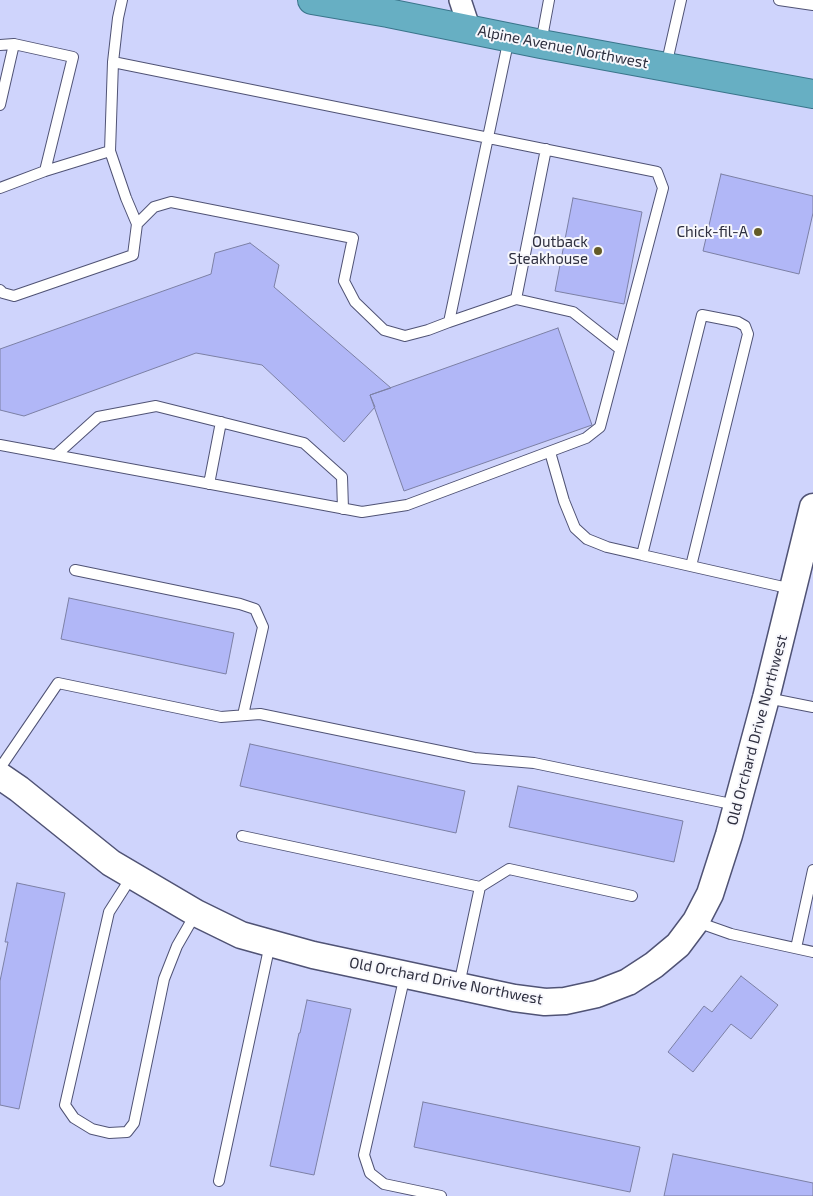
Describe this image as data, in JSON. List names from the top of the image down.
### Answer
{
  "streets": {
    "highway": ["Alpine Avenue Northwest"],
    "street": ["Old Orchard Drive Northwest"]
  },
  "places": ["Chick-fil-A", "Outback Steakhouse"]
}
